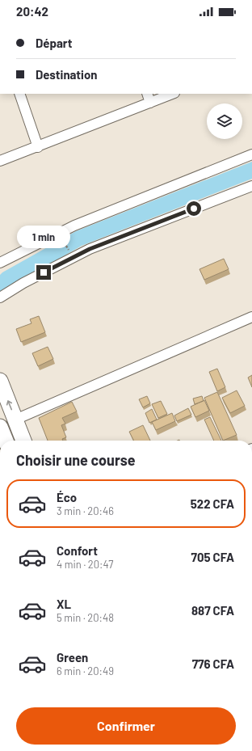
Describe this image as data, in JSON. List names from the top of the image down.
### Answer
{
  "page": {
    "status": "20:42",
    "banner": ["Départ", "Destination"],
    "bubble": "1 min",
    "heading": "Choisir une course",
    "list": [
      {
        "name": "Éco",
        "note": "3 min · 20:46",
        "value": "522 CFA"
      },
      {
        "name": "Confort",
        "note": "4 min · 20:47",
        "value": "705 CFA"
      },
      {
        "name": "XL",
        "note": "5 min · 20:48",
        "value": "887 CFA"
      },
      {
        "name": "Green",
        "note": "6 min · 20:49",
        "value": "776 CFA"
      }
    ],
    "buttons": "Confirmer"
  }
}
